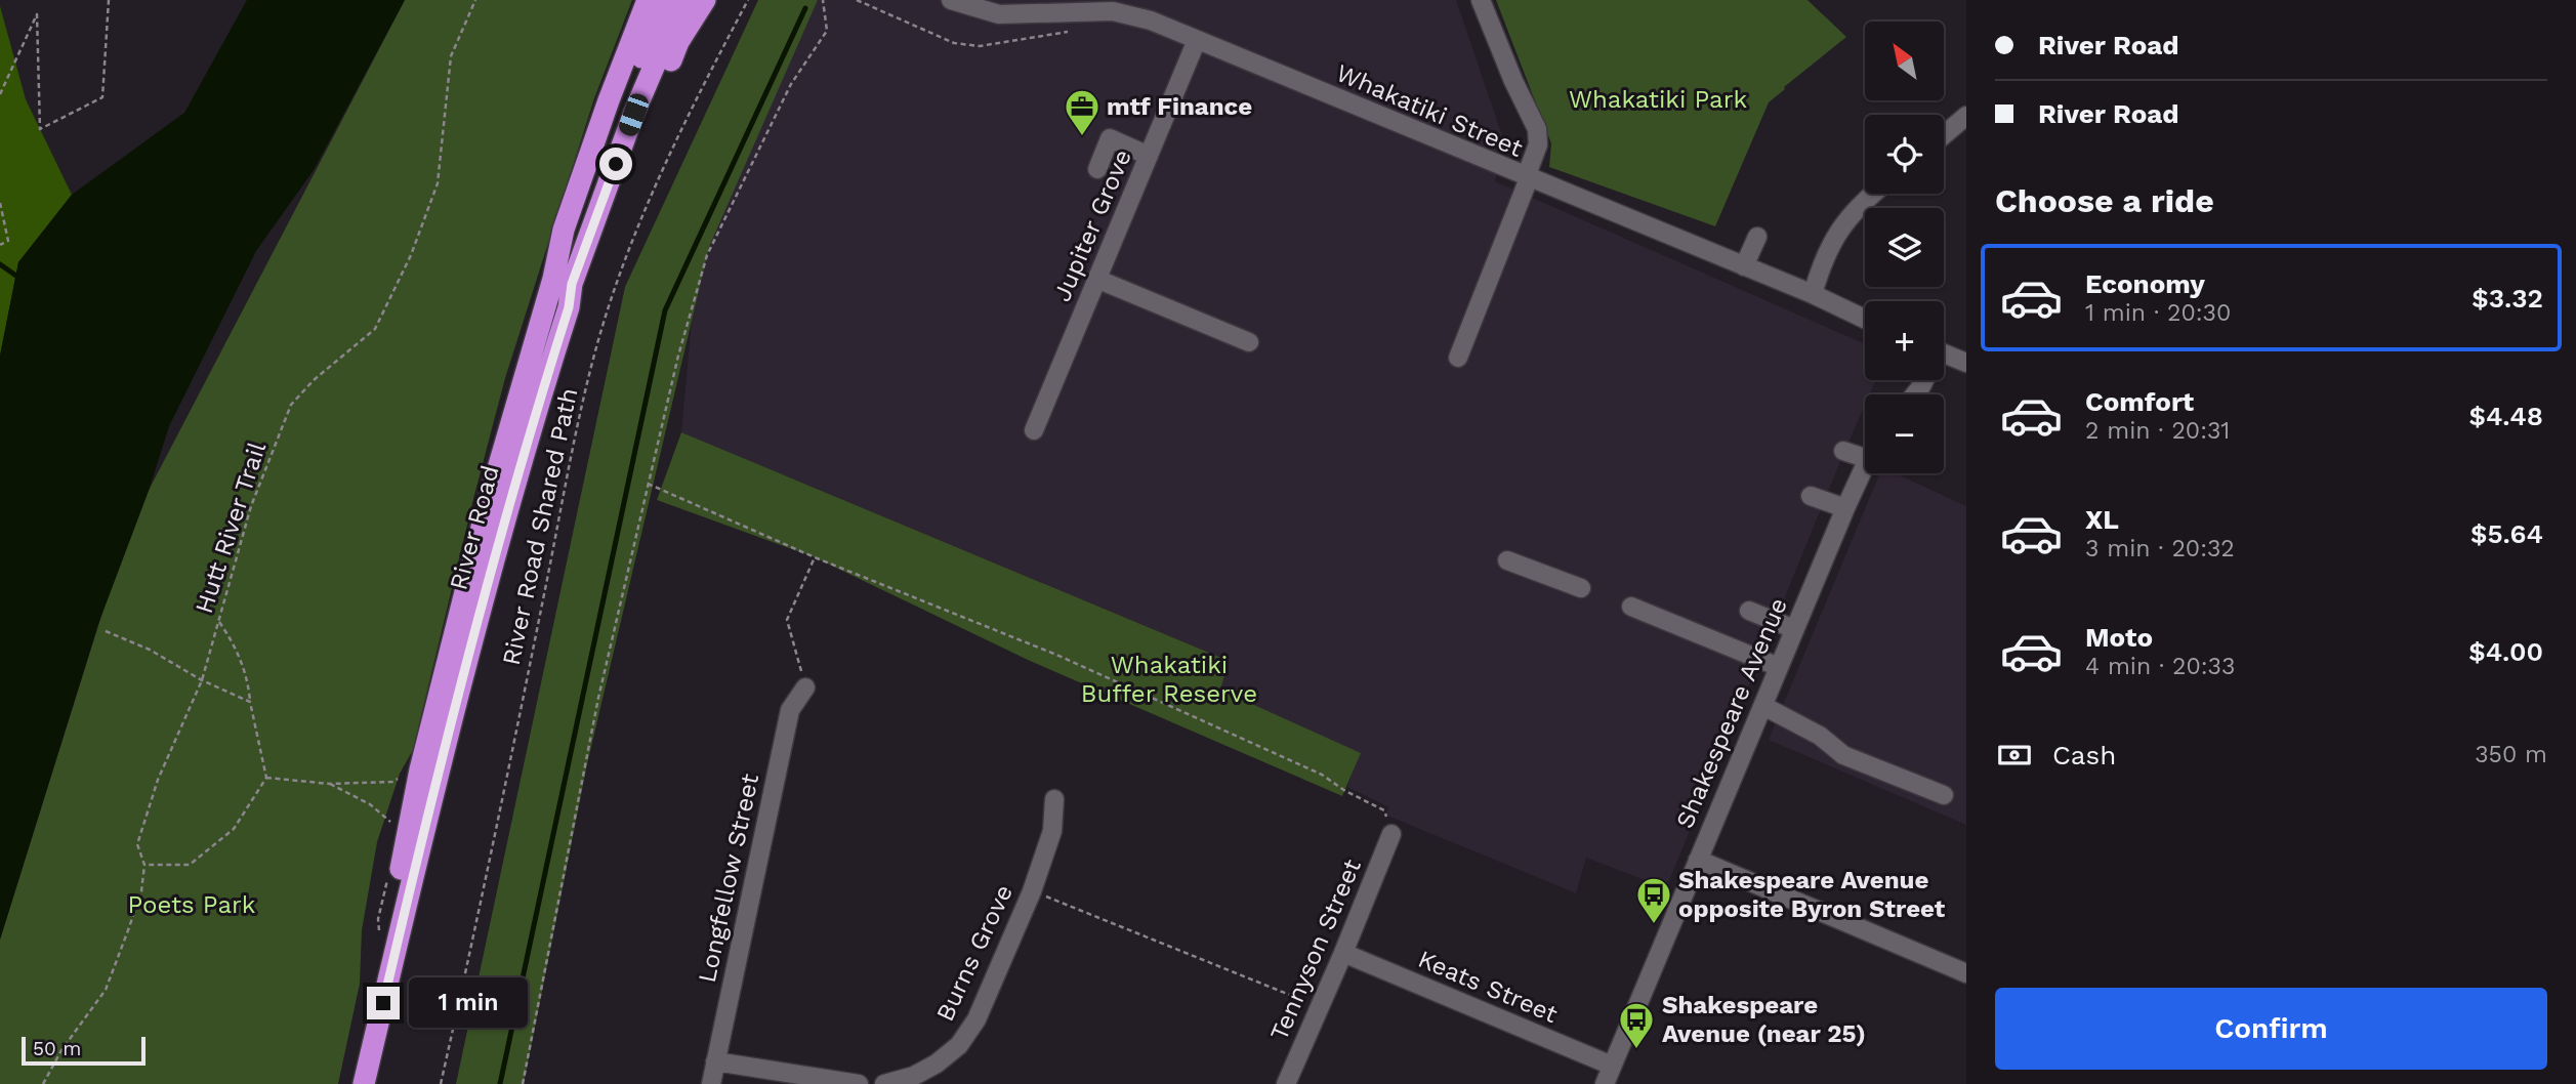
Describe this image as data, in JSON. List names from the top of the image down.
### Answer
{
  "streets": {
    "highway": ["River Road"],
    "street": [
      "Whakatiki Street",
      "Jupiter Grove",
      "Shakespeare Avenue",
      "Longfellow Street",
      "Tennyson Street",
      "Burns Grove",
      "Keats Street"
    ],
    "path": ["River Road Shared Path", "Hutt River Trail"]
  },
  "crossings": [
    ["Whakatiki Street", "Jupiter Grove"],
    ["Shakespeare Avenue", "Keats Street"],
    ["Tennyson Street", "Keats Street"]
  ],
  "parks": ["Whakatiki Park", "Whakatiki Buffer Reserve", "Poets Park"],
  "places": {
    "office": ["mtf Finance"],
    "bus stop": ["Shakespeare Avenue opposite Byron Street", "Shakespeare Avenue (near 25)"]
  },
  "scale_bar": "50 m",
  "north": "top left",
  "page": {
    "banner": ["River Road", "River Road"],
    "map_buttons": ["+", "−"],
    "heading": "Choose a ride",
    "list": [
      {
        "name": "Economy",
        "note": "1 min · 20:30",
        "value": "$3.32"
      },
      {
        "name": "Comfort",
        "note": "2 min · 20:31",
        "value": "$4.48"
      },
      {
        "name": "XL",
        "note": "3 min · 20:32",
        "value": "$5.64"
      },
      {
        "name": "Moto",
        "note": "4 min · 20:33",
        "value": "$4.00"
      }
    ],
    "pay": ["Cash", "350 m"],
    "buttons": "Confirm",
    "bubble": "1 min",
    "scale": "50 m"
  }
}
